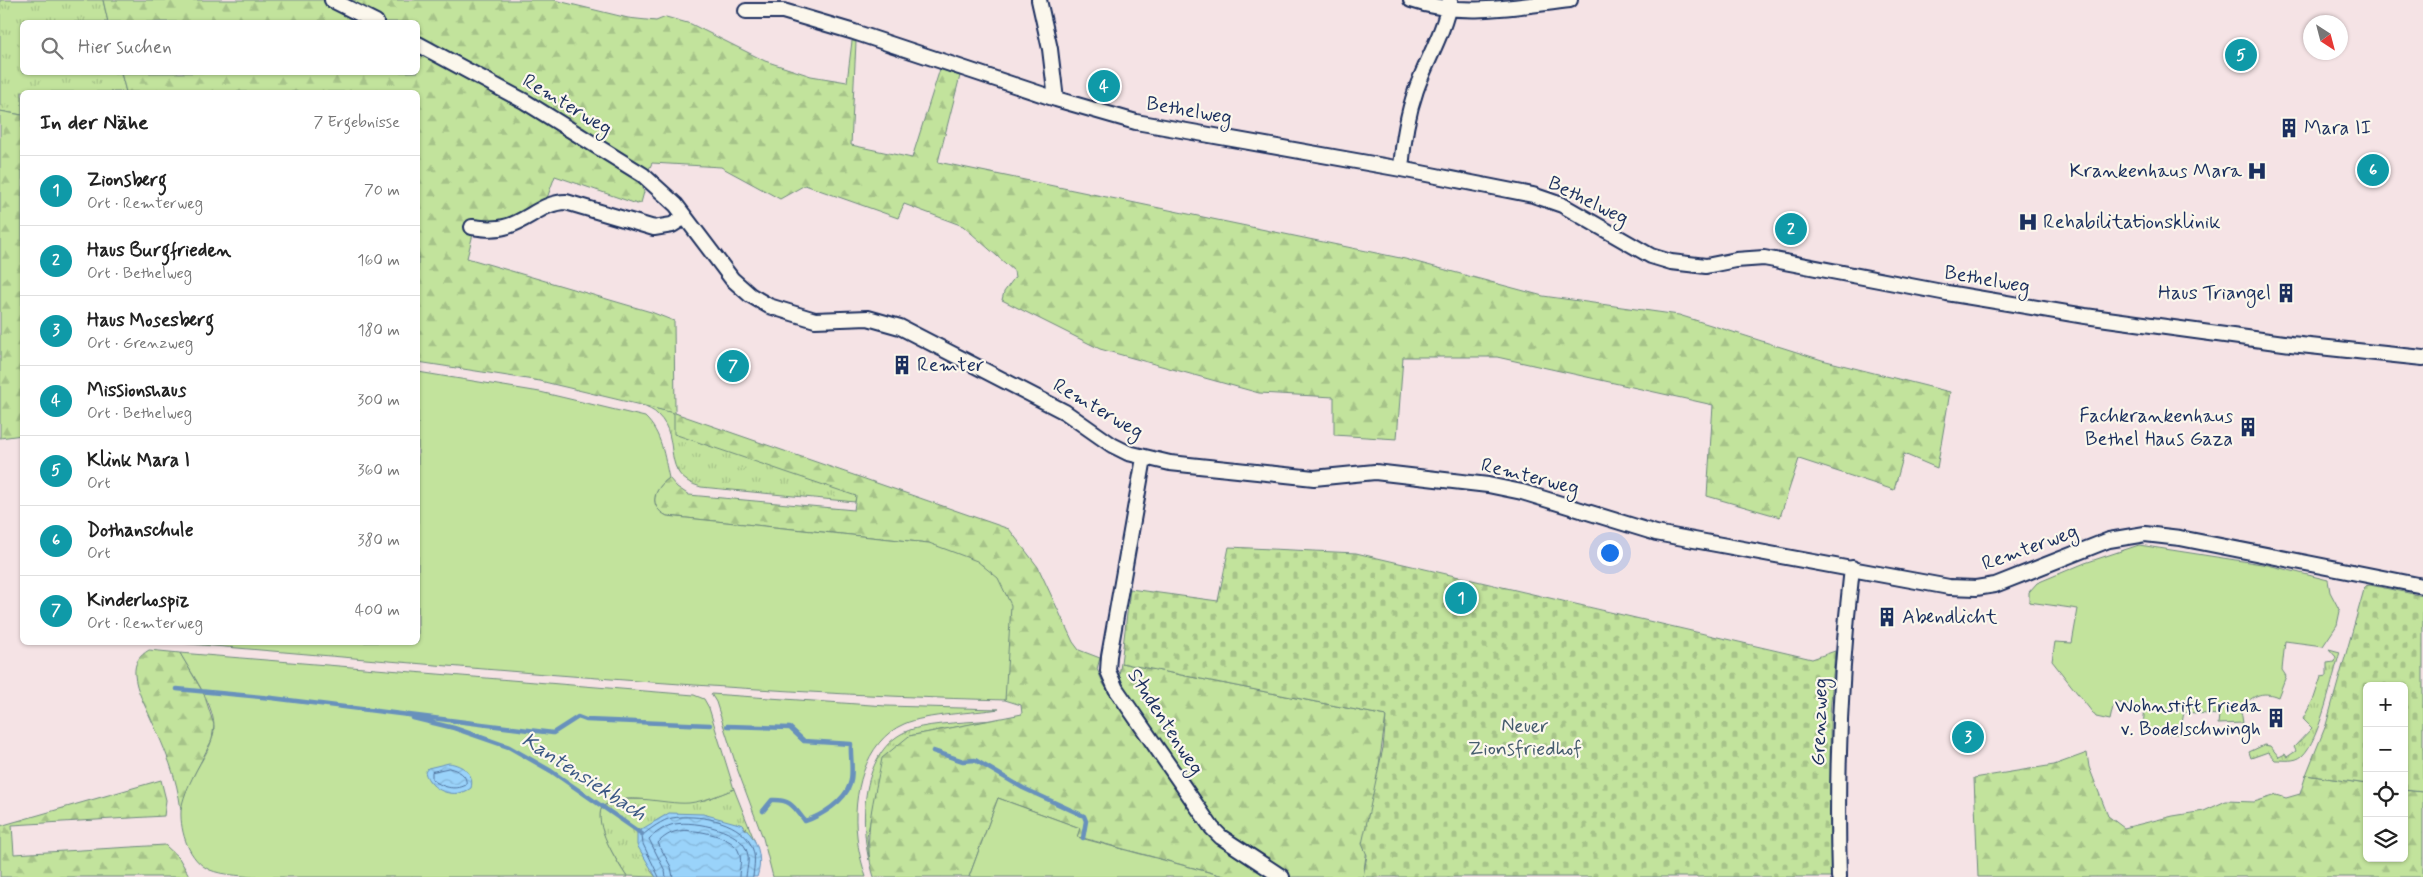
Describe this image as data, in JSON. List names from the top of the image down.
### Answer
{
  "streets": {
    "street": [
      "Remterweg",
      "Bethelweg",
      "Studentenweg",
      "Grenzweg"
    ]
  },
  "crossings": [
    ["Remterweg", "Studentenweg"],
    ["Remterweg", "Grenzweg"]
  ],
  "water": ["Kantensiekbach"],
  "parks": ["Neuer Zionsfriedhof"],
  "places": {
    "building": [
      "Mara II",
      "Haus Triangel",
      "Remter",
      "Fachkrankenhaus Bethel Haus Gaza",
      "Abendlicht",
      "Wohnstift Frieda v. Bodelschwingh"
    ],
    "hospital": ["Krankenhaus Mara", "Rehabilitationsklinik"]
  },
  "north": "bottom right",
  "page": {
    "search": "Hier suchen",
    "pins": [
      "5",
      "4",
      "6",
      "2",
      "7",
      "1",
      "3"
    ],
    "heading": ["In der Nähe", "7 Ergebnisse"],
    "list": [
      {
        "mark": "1",
        "name": "Zionsberg",
        "note": "Ort · Remterweg",
        "value": "70 m"
      },
      {
        "mark": "2",
        "name": "Haus Burgfrieden",
        "note": "Ort · Bethelweg",
        "value": "160 m"
      },
      {
        "mark": "3",
        "name": "Haus Mosesberg",
        "note": "Ort · Grenzweg",
        "value": "180 m"
      },
      {
        "mark": "4",
        "name": "Missionshaus",
        "note": "Ort · Bethelweg",
        "value": "300 m"
      },
      {
        "mark": "5",
        "name": "Klink Mara I",
        "note": "Ort",
        "value": "360 m"
      },
      {
        "mark": "6",
        "name": "Dothanschule",
        "note": "Ort",
        "value": "380 m"
      },
      {
        "mark": "7",
        "name": "Kinderhospiz",
        "note": "Ort · Remterweg",
        "value": "400 m"
      }
    ],
    "map_buttons": ["+", "−"]
  }
}
